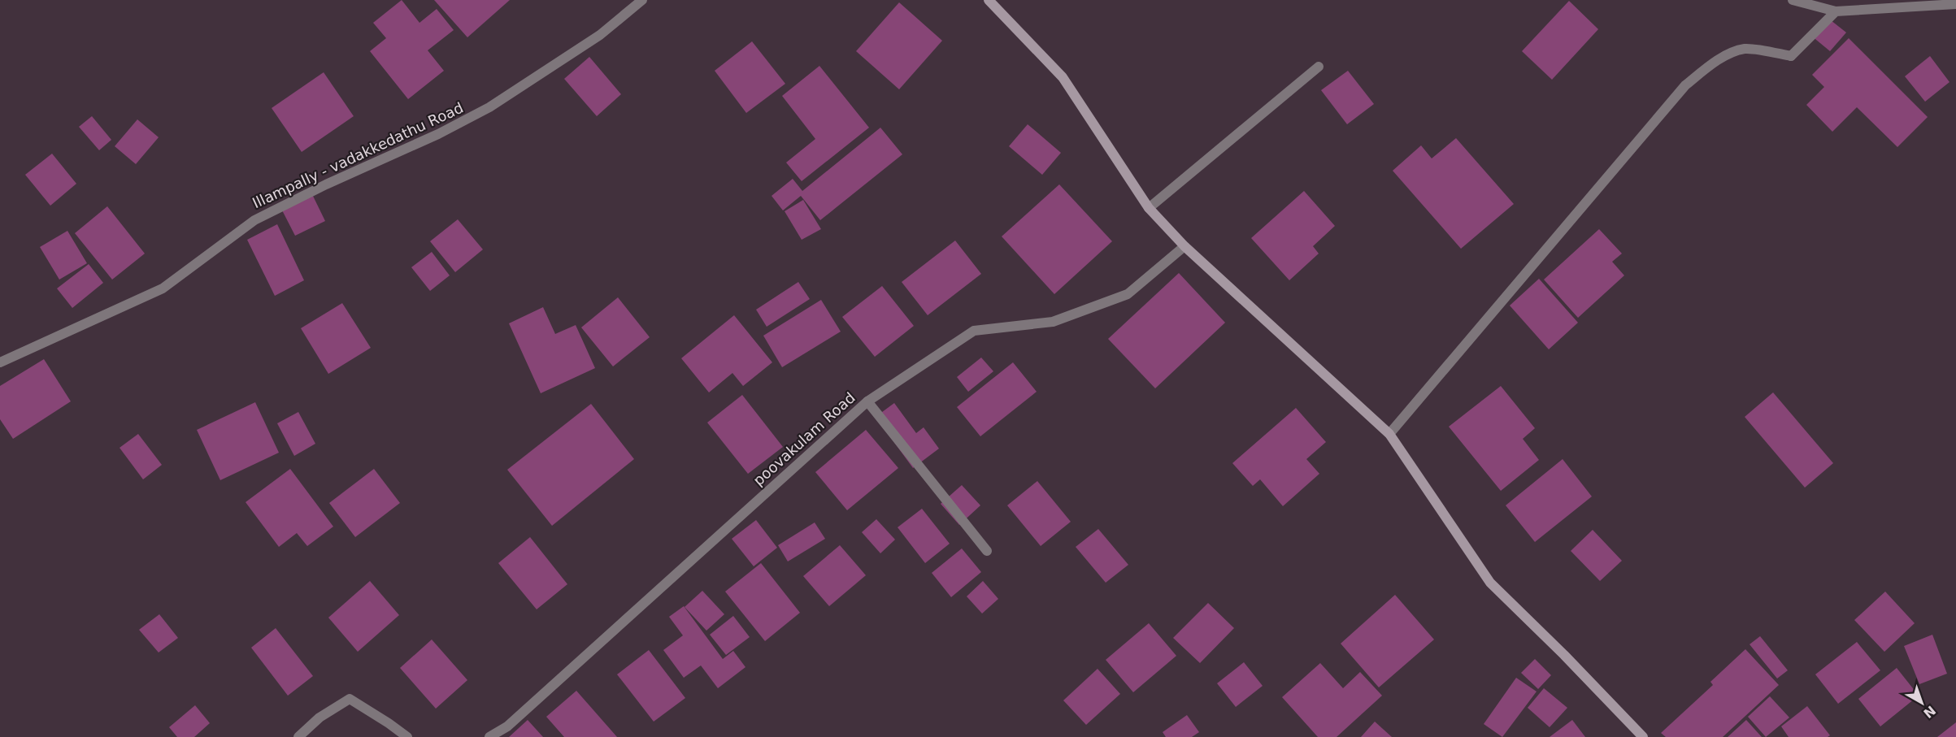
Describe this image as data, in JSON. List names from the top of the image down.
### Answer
{
  "streets": {
    "street": ["Illampally - vadakkedathu Road", "poovakulam Road"]
  },
  "north": "bottom right"
}
